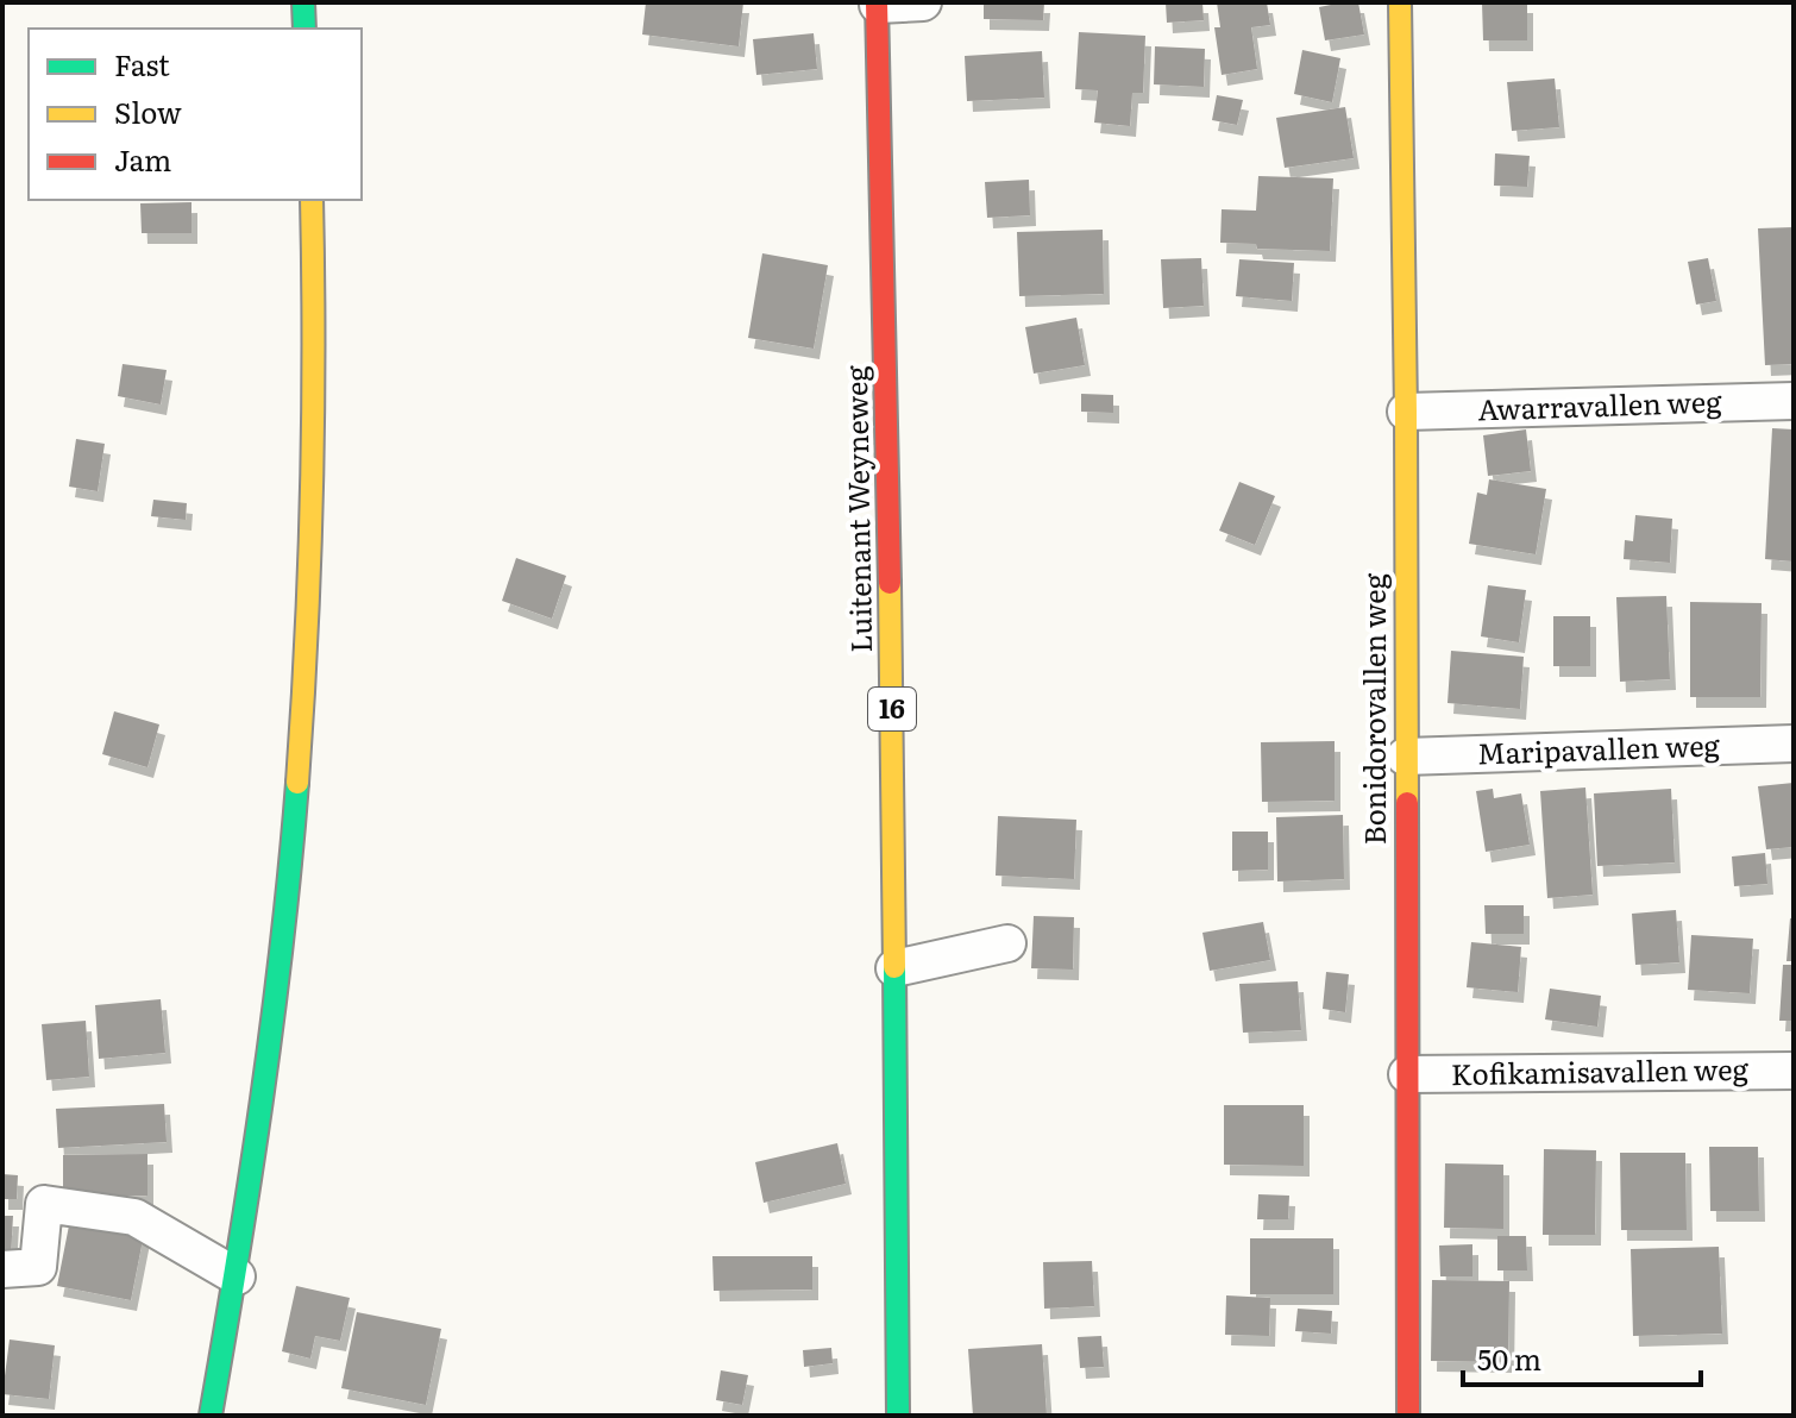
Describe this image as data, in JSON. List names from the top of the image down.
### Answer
{
  "streets": {
    "main road": ["Luitenant Weyneweg", "16", "Bonidorovallen weg"],
    "street": ["Awarravallen weg", "Maripavallen weg", "Kofikamisavallen weg"]
  },
  "crossings": [
    ["Awarravallen weg", "Bonidorovallen weg"],
    ["Bonidorovallen weg", "Maripavallen weg"],
    ["Bonidorovallen weg", "Kofikamisavallen weg"]
  ],
  "legend": ["Fast", "Slow", "Jam"],
  "scale_bar": "50 m"
}
